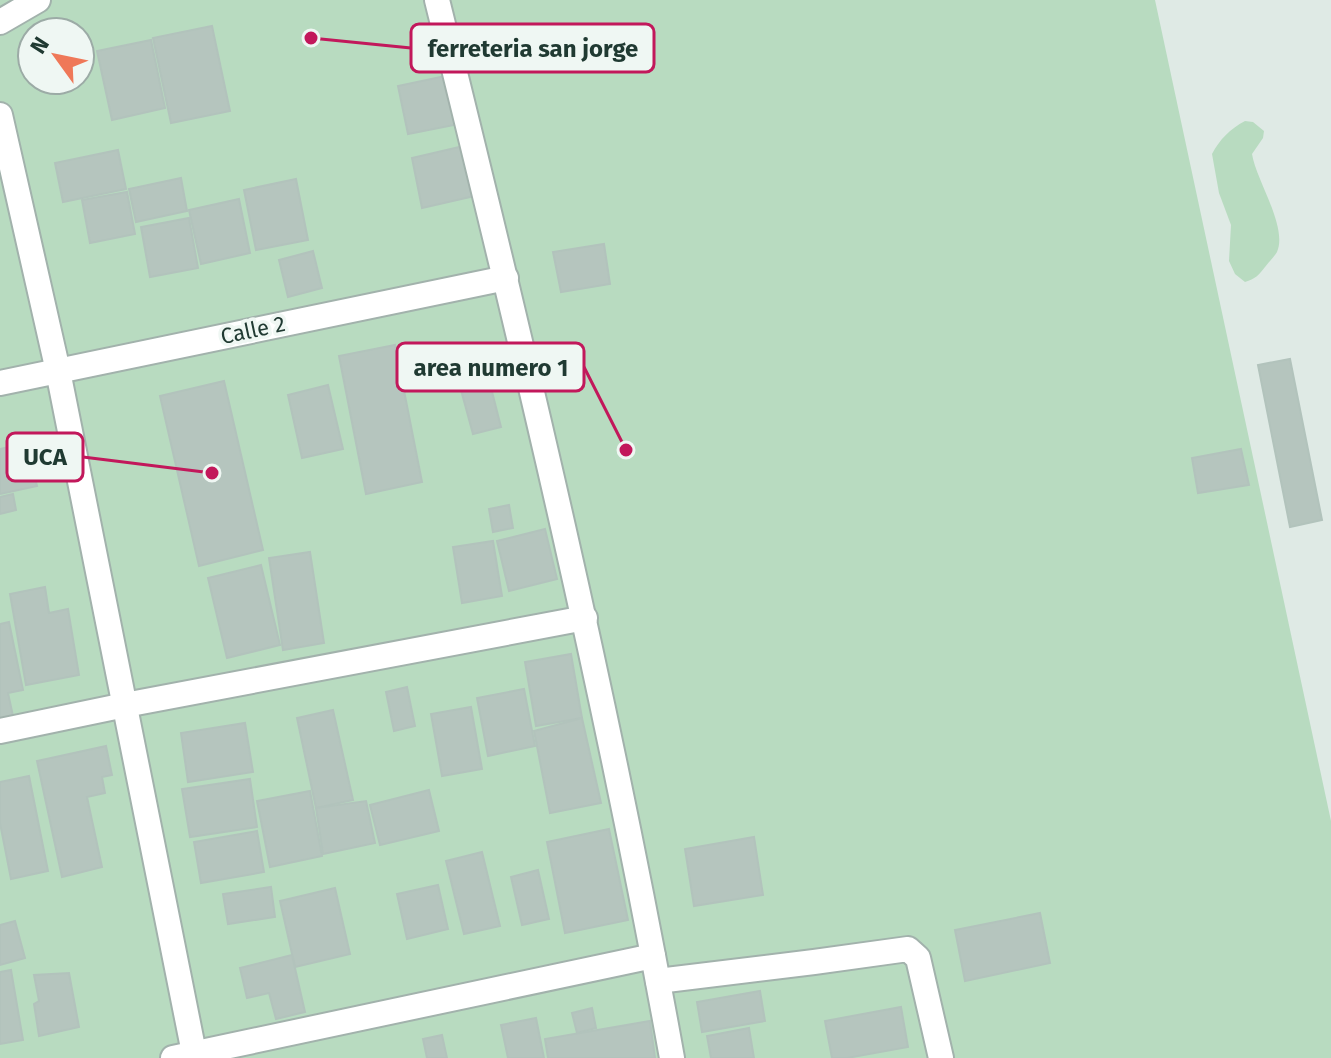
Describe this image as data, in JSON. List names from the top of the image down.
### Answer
{
  "streets": {
    "street": ["Calle 2"]
  },
  "places": ["ferreteria san jorge", "area numero 1", "UCA"],
  "north": "top left"
}
